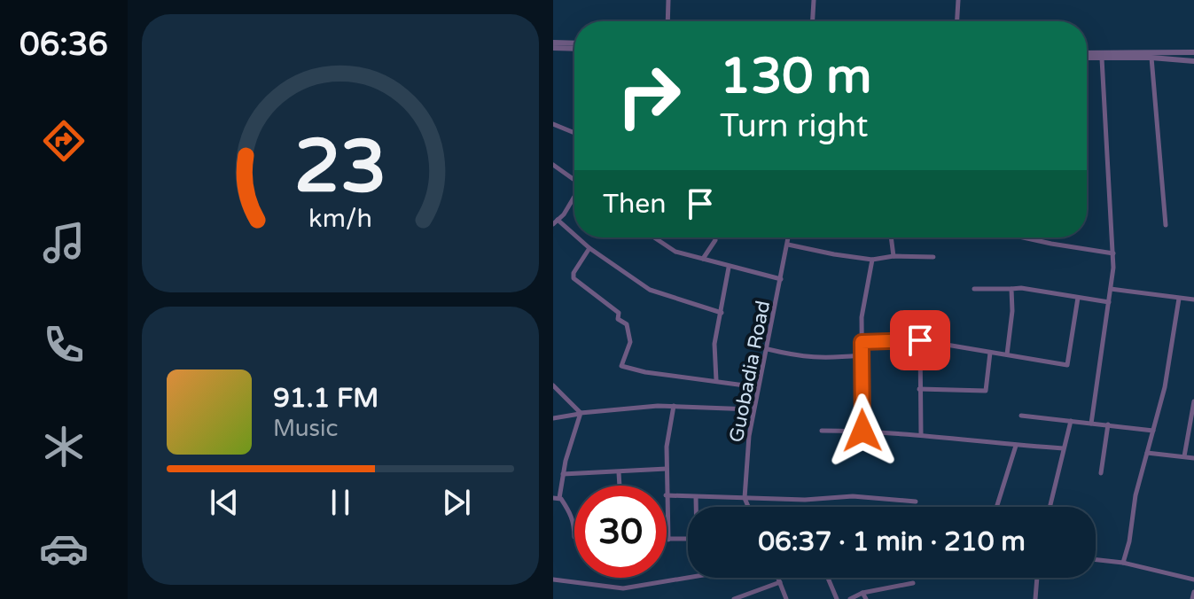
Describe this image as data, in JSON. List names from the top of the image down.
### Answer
{
  "streets": {
    "street": ["Guobadia Road"]
  },
  "page": {
    "tabs": "06:36",
    "turn": ["130 m", "Turn right"],
    "then": "Then",
    "song": ["91.1 FM", "Music"],
    "limit": "30",
    "trip": "06:37 · 1 min · 210 m",
    "gauge": ["23", "km/h"]
  }
}
